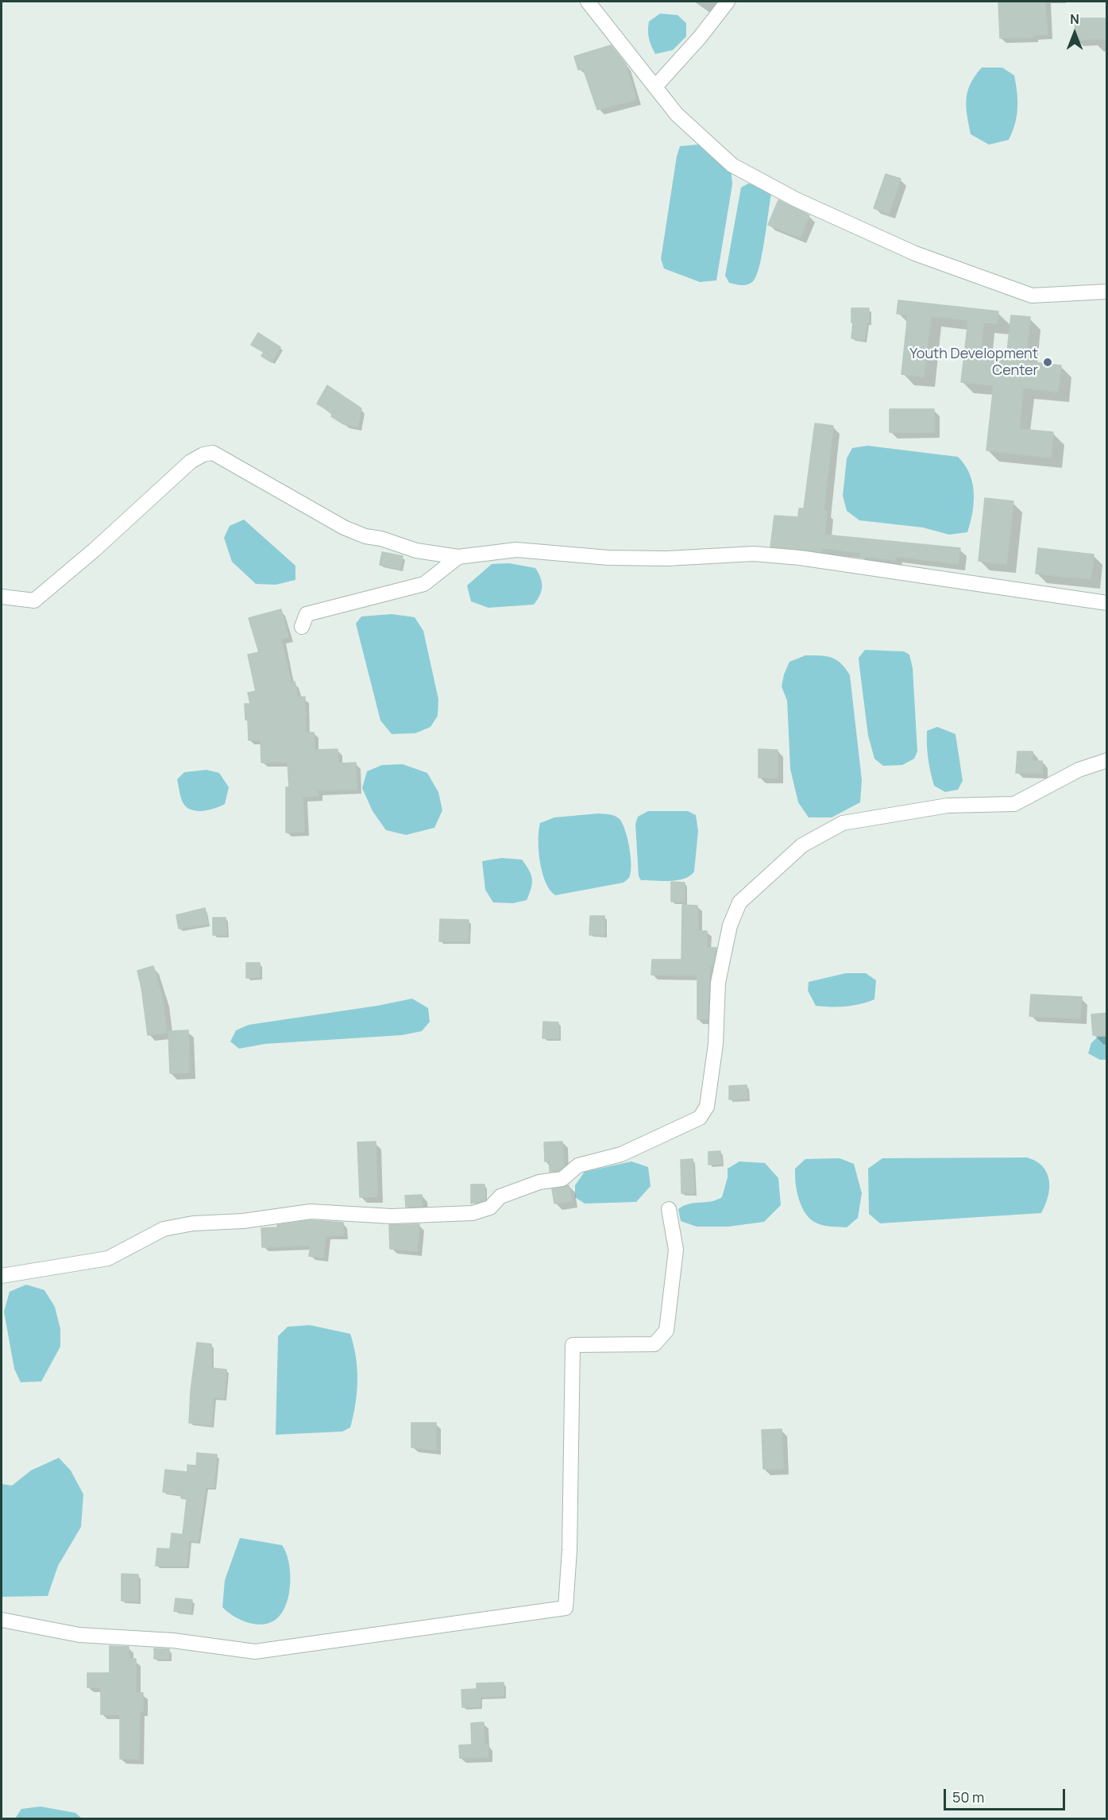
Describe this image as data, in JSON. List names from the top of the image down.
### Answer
{
  "places": ["Youth Development Center"],
  "scale_bar": "50 m",
  "north": "top"
}
